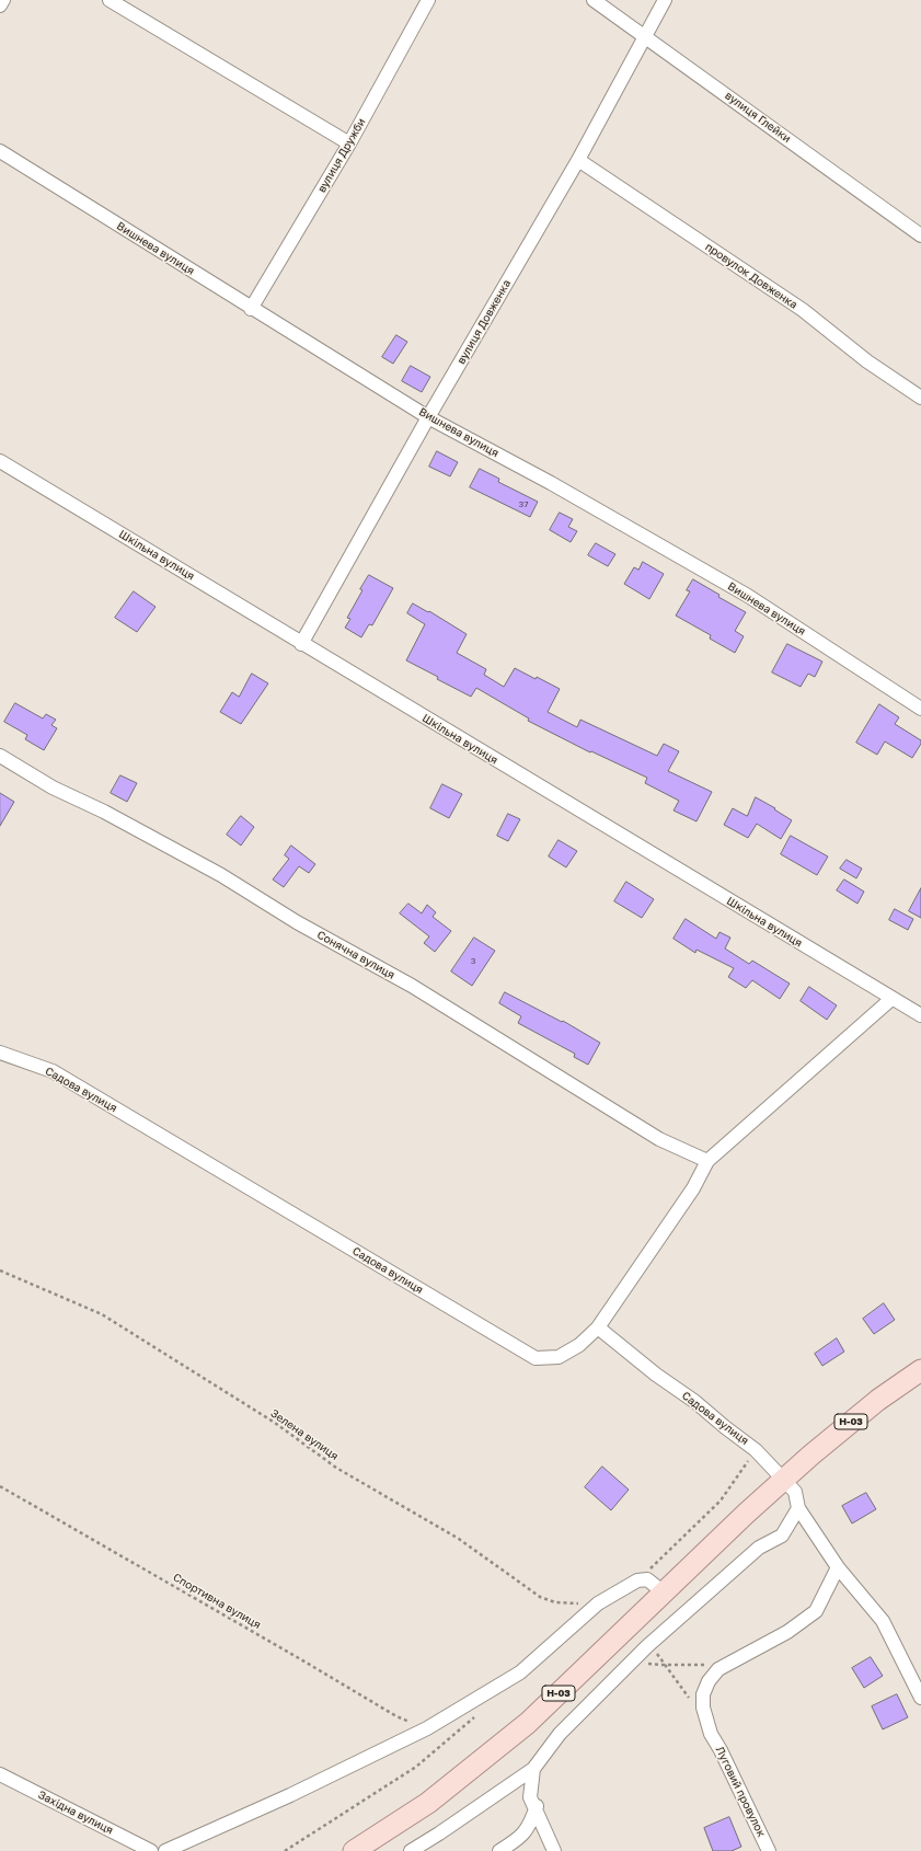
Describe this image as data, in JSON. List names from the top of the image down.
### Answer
{
  "streets": {
    "main road": ["Н-03"],
    "street": [
      "вулиця Глейки",
      "вулиця Дружби",
      "Вишнева вулиця",
      "провулок Довженка",
      "вулиця Довженка",
      "Шкільна вулиця",
      "Сонячна вулиця",
      "Садова вулиця",
      "Луговий провулок",
      "Західна вулиця"
    ],
    "path": ["Зелена вулиця", "Спортивна вулиця"]
  },
  "crossings": [
    ["вулиця Глейки", "вулиця Довженка"],
    ["вулиця Дружби", "Вишнева вулиця"],
    ["Вишнева вулиця", "вулиця Довженка"],
    ["провулок Довженка", "вулиця Довженка"],
    ["вулиця Довженка", "Шкільна вулиця"],
    ["Садова вулиця", "Н-03"],
    ["Садова вулиця", "Луговий провулок"]
  ],
  "house_numbers": ["37", "3"]
}
